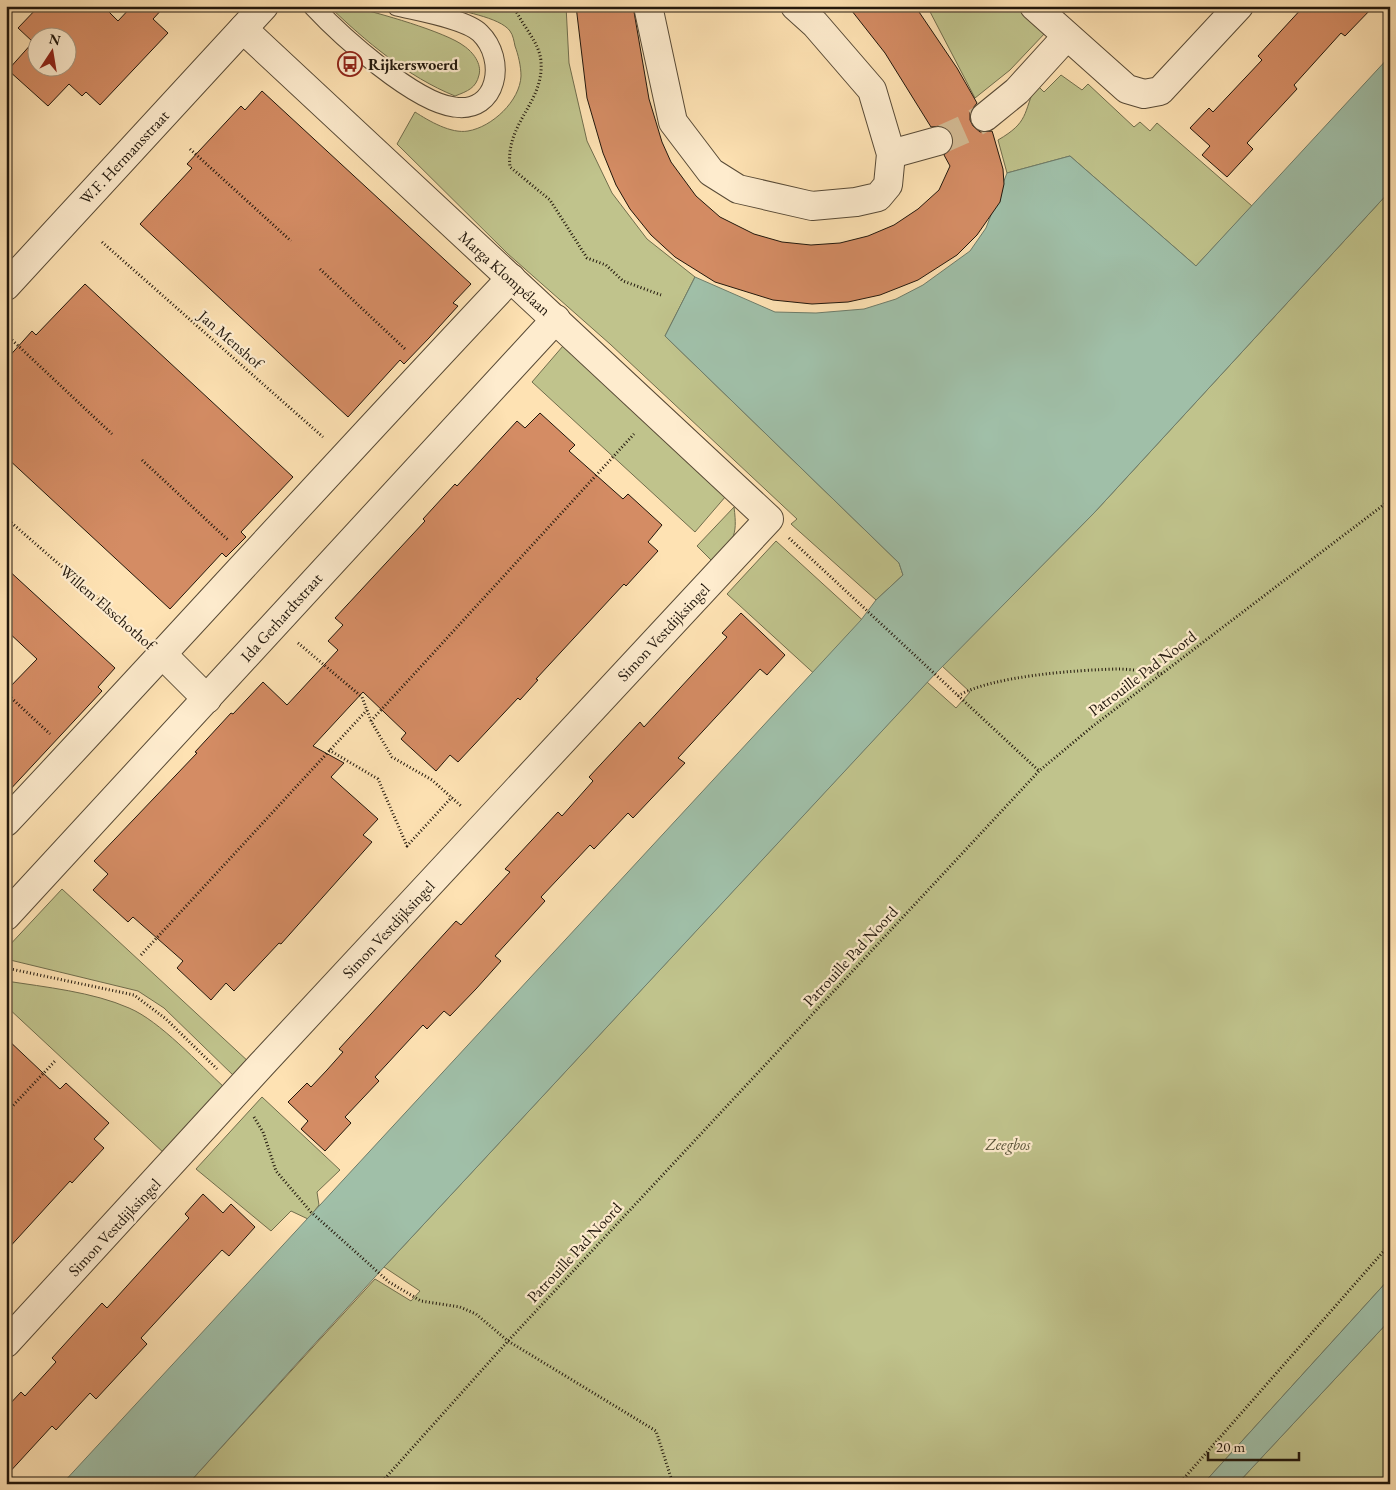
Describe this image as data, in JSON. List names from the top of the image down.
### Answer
{
  "streets": {
    "street": [
      "W.F. Hermansstraat",
      "Marga Klompélaan",
      "Willem Elsschothof",
      "Ida Gerhardtstraat",
      "Simon Vestdijksingel"
    ],
    "path": ["Jan Menshof", "Patrouille Pad Noord"]
  },
  "crossings": [
    ["W.F. Hermansstraat", "Marga Klompélaan"],
    ["Marga Klompélaan", "Ida Gerhardtstraat"],
    ["Marga Klompélaan", "Simon Vestdijksingel"],
    ["Willem Elsschothof", "Ida Gerhardtstraat"]
  ],
  "parks": ["Zeegbos"],
  "places": {
    "bus stop": ["Rijkerswoerd"]
  },
  "scale_bar": "20 m",
  "north": "top"
}
